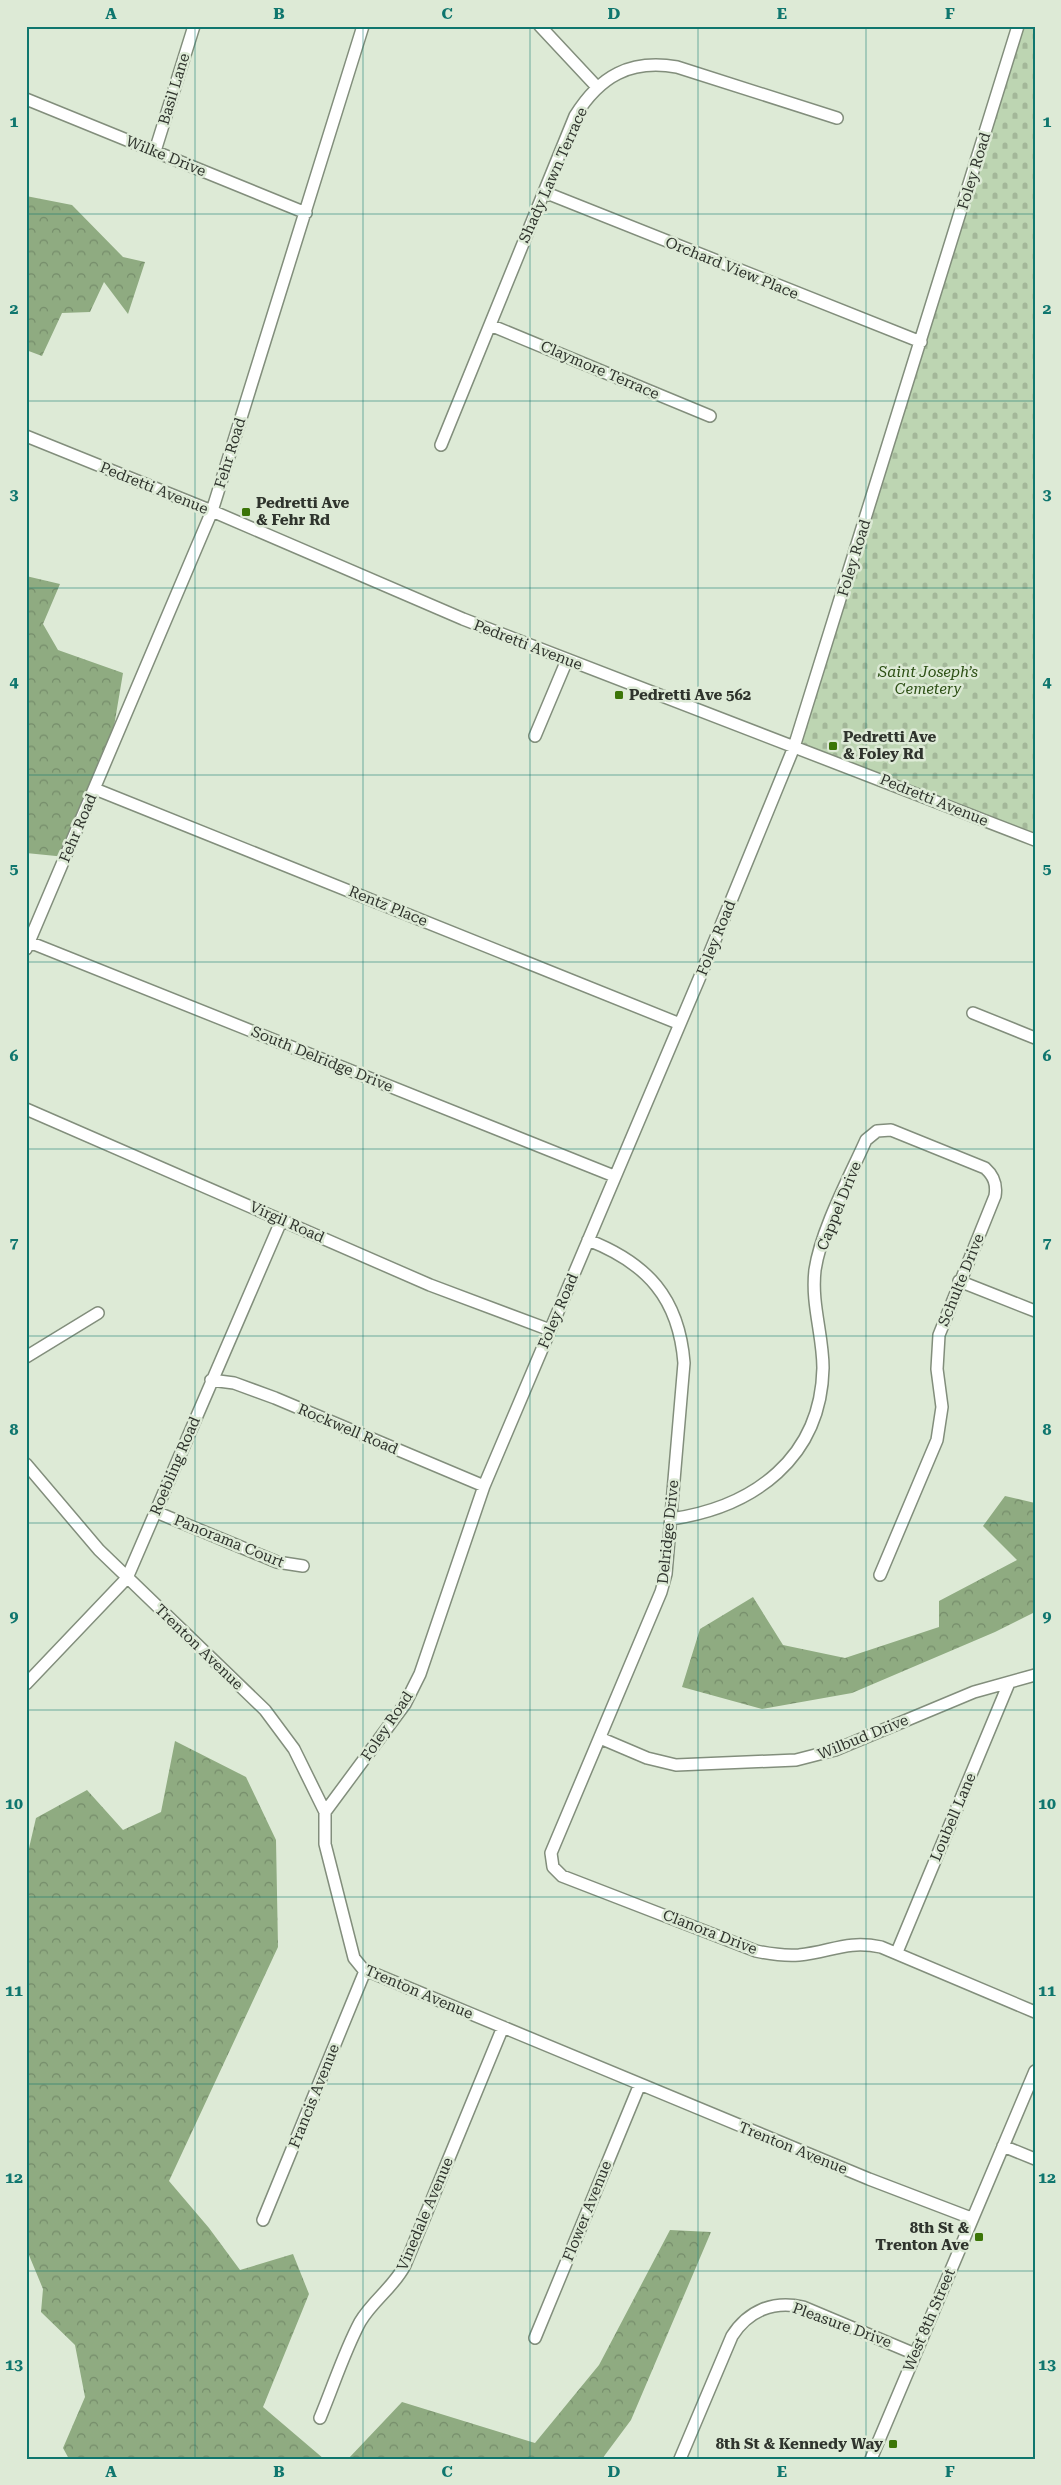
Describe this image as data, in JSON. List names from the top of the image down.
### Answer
{
  "streets": {
    "street": [
      "Basil Lane",
      "Wilke Drive",
      "Foley Road",
      "Shady Lawn Terrace",
      "Orchard View Place",
      "Claymore Terrace",
      "Fehr Road",
      "Pedretti Avenue",
      "Rentz Place",
      "South Delridge Drive",
      "Cappel Drive",
      "Virgil Road",
      "Schulte Drive",
      "Rockwell Road",
      "Roebling Road",
      "Delridge Drive",
      "Panorama Court",
      "Trenton Avenue",
      "Wilbud Drive",
      "Loubell Lane",
      "Clanora Drive",
      "Francis Avenue",
      "Flower Avenue",
      "Vinedale Avenue",
      "West 8th Street",
      "Pleasure Drive"
    ]
  },
  "crossings": [
    ["Basil Lane", "Wilke Drive"],
    ["Wilke Drive", "Fehr Road"],
    ["Foley Road", "Orchard View Place"],
    ["Foley Road", "Pedretti Avenue"],
    ["Foley Road", "Rentz Place"],
    ["Foley Road", "South Delridge Drive"],
    ["Foley Road", "Virgil Road"],
    ["Foley Road", "Rockwell Road"],
    ["Foley Road", "Delridge Drive"],
    ["Foley Road", "Trenton Avenue"],
    ["Shady Lawn Terrace", "Orchard View Place"],
    ["Shady Lawn Terrace", "Claymore Terrace"],
    ["Fehr Road", "Pedretti Avenue"],
    ["Fehr Road", "Rentz Place"],
    ["Fehr Road", "South Delridge Drive"],
    ["Cappel Drive", "Schulte Drive"],
    ["Cappel Drive", "Delridge Drive"],
    ["Virgil Road", "Roebling Road"],
    ["Rockwell Road", "Roebling Road"],
    ["Roebling Road", "Panorama Court"],
    ["Roebling Road", "Trenton Avenue"],
    ["Delridge Drive", "Wilbud Drive"],
    ["Delridge Drive", "Clanora Drive"],
    ["Trenton Avenue", "Francis Avenue"],
    ["Trenton Avenue", "Flower Avenue"],
    ["Trenton Avenue", "Vinedale Avenue"],
    ["Trenton Avenue", "West 8th Street"],
    ["Wilbud Drive", "Loubell Lane"],
    ["Loubell Lane", "Clanora Drive"],
    ["West 8th Street", "Pleasure Drive"]
  ],
  "parks": ["Saint Joseph’s Cemetery"],
  "places": {
    "transit": [
      "Pedretti Ave & Fehr Rd",
      "Pedretti Ave 562",
      "Pedretti Ave & Foley Rd",
      "8th St & Trenton Ave",
      "8th St & Kennedy Way"
    ]
  },
  "grid": {
    "columns": [
      "A",
      "B",
      "C",
      "D",
      "E",
      "F"
    ],
    "rows": [
      "1",
      "2",
      "3",
      "4",
      "5",
      "6",
      "7",
      "8",
      "9",
      "10",
      "11",
      "12",
      "13"
    ]
  }
}
